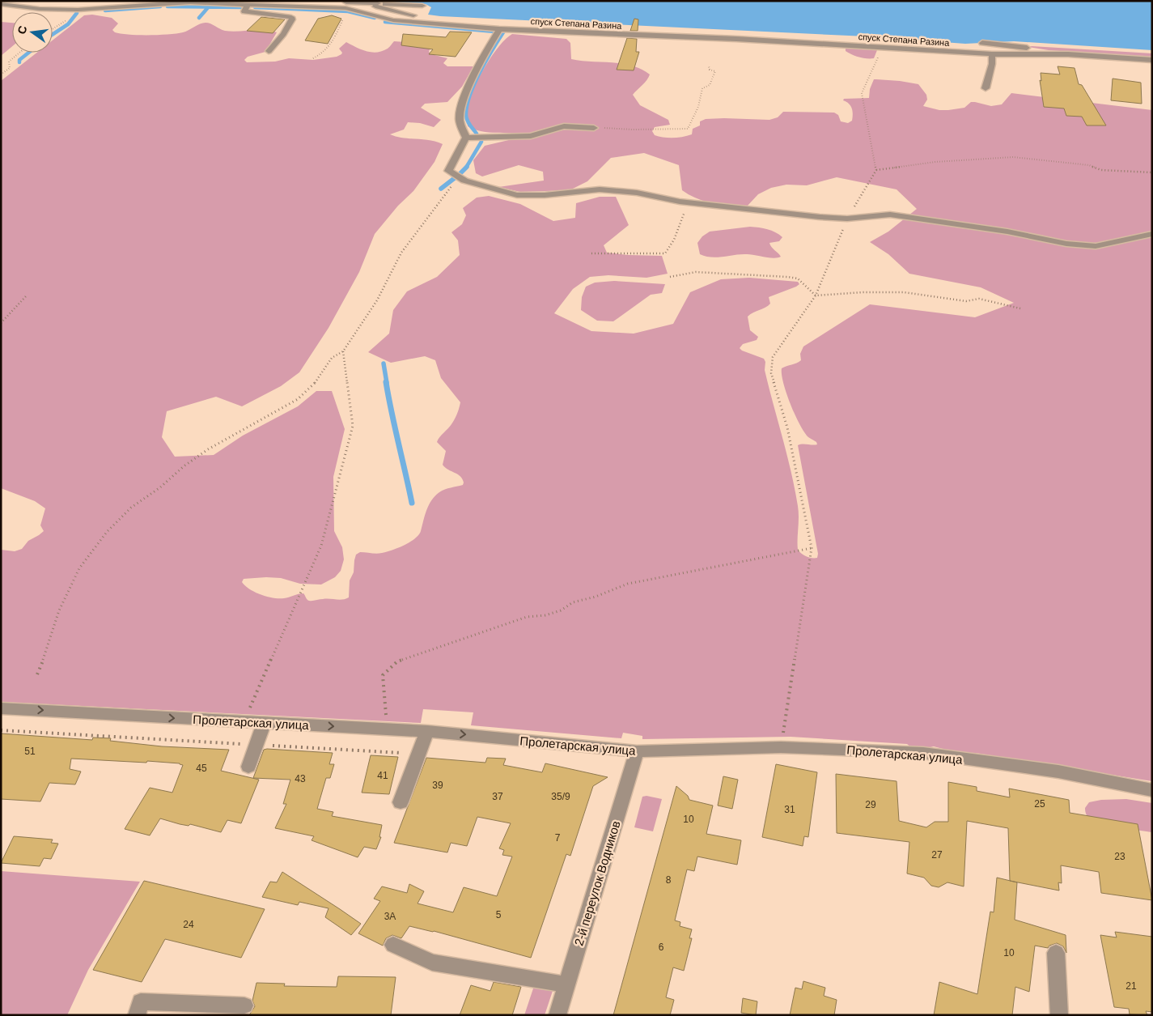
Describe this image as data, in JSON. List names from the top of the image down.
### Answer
{
  "streets": {
    "street": ["спуск Степана Разина", "Пролетарская улица", "2-й переулок Водников"]
  },
  "crossings": [
    ["Пролетарская улица", "2-й переулок Водников"]
  ],
  "one_way": ["Пролетарская улица"],
  "house_numbers": [
    "51",
    "45",
    "41",
    "43",
    "39",
    "37",
    "35/9",
    "25",
    "29",
    "31",
    "10",
    "7",
    "27",
    "23",
    "8",
    "5",
    "3А",
    "24",
    "6",
    "10",
    "21"
  ],
  "north": "left"
}
